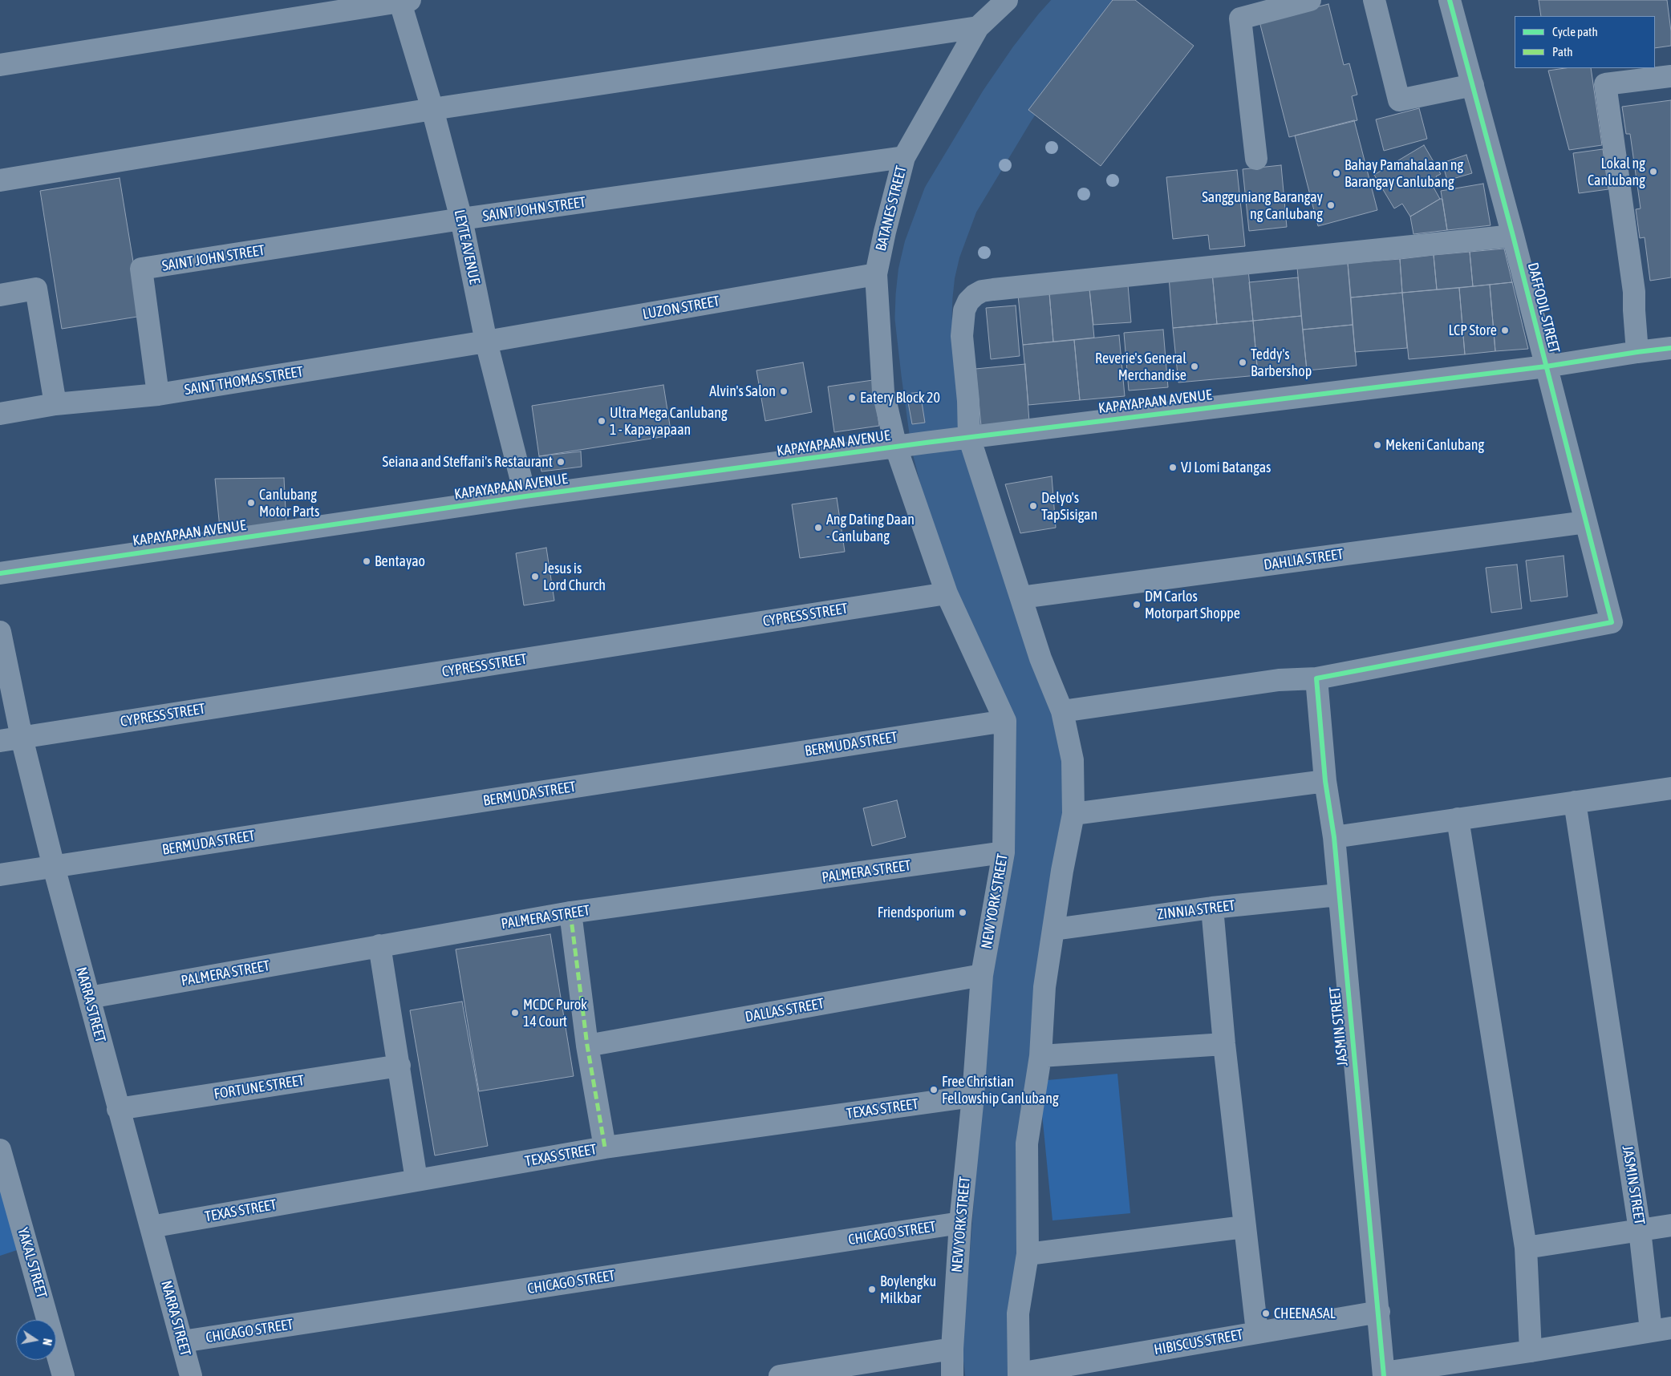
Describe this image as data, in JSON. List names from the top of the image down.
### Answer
{
  "streets": {
    "street": [
      "BATANES STREET",
      "SAINT JOHN STREET",
      "LEYTE AVENUE",
      "LUZON STREET",
      "DAFFODIL STREET",
      "SAINT THOMAS STREET",
      "KAPAYAPAAN AVENUE",
      "DAHLIA STREET",
      "CYPRESS STREET",
      "BERMUDA STREET",
      "PALMERA STREET",
      "NEW YORK STREET",
      "ZINNIA STREET",
      "NARRA STREET",
      "DALLAS STREET",
      "JASMIN STREET",
      "FORTUNE STREET",
      "TEXAS STREET",
      "CHICAGO STREET",
      "YAKAL STREET",
      "HIBISCUS STREET"
    ]
  },
  "crossings": [
    ["BATANES STREET", "SAINT JOHN STREET"],
    ["BATANES STREET", "LUZON STREET"],
    ["BATANES STREET", "KAPAYAPAAN AVENUE"],
    ["BATANES STREET", "NEW YORK STREET"],
    ["SAINT JOHN STREET", "LEYTE AVENUE"],
    ["SAINT JOHN STREET", "SAINT THOMAS STREET"],
    ["LEYTE AVENUE", "LUZON STREET"],
    ["LEYTE AVENUE", "SAINT THOMAS STREET"],
    ["LEYTE AVENUE", "KAPAYAPAAN AVENUE"],
    ["LUZON STREET", "SAINT THOMAS STREET"],
    ["DAFFODIL STREET", "KAPAYAPAAN AVENUE"],
    ["DAFFODIL STREET", "DAHLIA STREET"],
    ["DAFFODIL STREET", "JASMIN STREET"],
    ["KAPAYAPAAN AVENUE", "NEW YORK STREET"],
    ["CYPRESS STREET", "NEW YORK STREET"],
    ["CYPRESS STREET", "NARRA STREET"],
    ["BERMUDA STREET", "NEW YORK STREET"],
    ["BERMUDA STREET", "NARRA STREET"],
    ["PALMERA STREET", "NEW YORK STREET"],
    ["PALMERA STREET", "NARRA STREET"],
    ["NEW YORK STREET", "DALLAS STREET"],
    ["NEW YORK STREET", "TEXAS STREET"],
    ["NEW YORK STREET", "CHICAGO STREET"],
    ["ZINNIA STREET", "JASMIN STREET"],
    ["NARRA STREET", "FORTUNE STREET"],
    ["NARRA STREET", "TEXAS STREET"],
    ["NARRA STREET", "CHICAGO STREET"],
    ["JASMIN STREET", "HIBISCUS STREET"]
  ],
  "places": [
    "Lokal ng Canlubang",
    "Bahay Pamahalaan ng Barangay Canlubang",
    "Sangguniang Barangay ng Canlubang",
    "LCP Store",
    "Teddy's Barbershop",
    "Reverie's General Merchandise",
    "Alvin's Salon",
    "Eatery Block 20",
    "Ultra Mega Canlubang 1 - Kapayapaan",
    "Mekeni Canlubang",
    "Seiana and Steffani's Restaurant",
    "VJ Lomi Batangas",
    "Canlubang Motor Parts",
    "Delyo's TapSisigan",
    "Ang Dating Daan - Canlubang",
    "Bentayao",
    "Jesus is Lord Church",
    "DM Carlos Motorpart Shoppe",
    "Friendsporium",
    "MCDC Purok 14 Court",
    "Free Christian Fellowship Canlubang",
    "Boylengku Milkbar",
    "CHEENASAL"
  ],
  "legend": ["Cycle path", "Path"],
  "north": "right"
}
